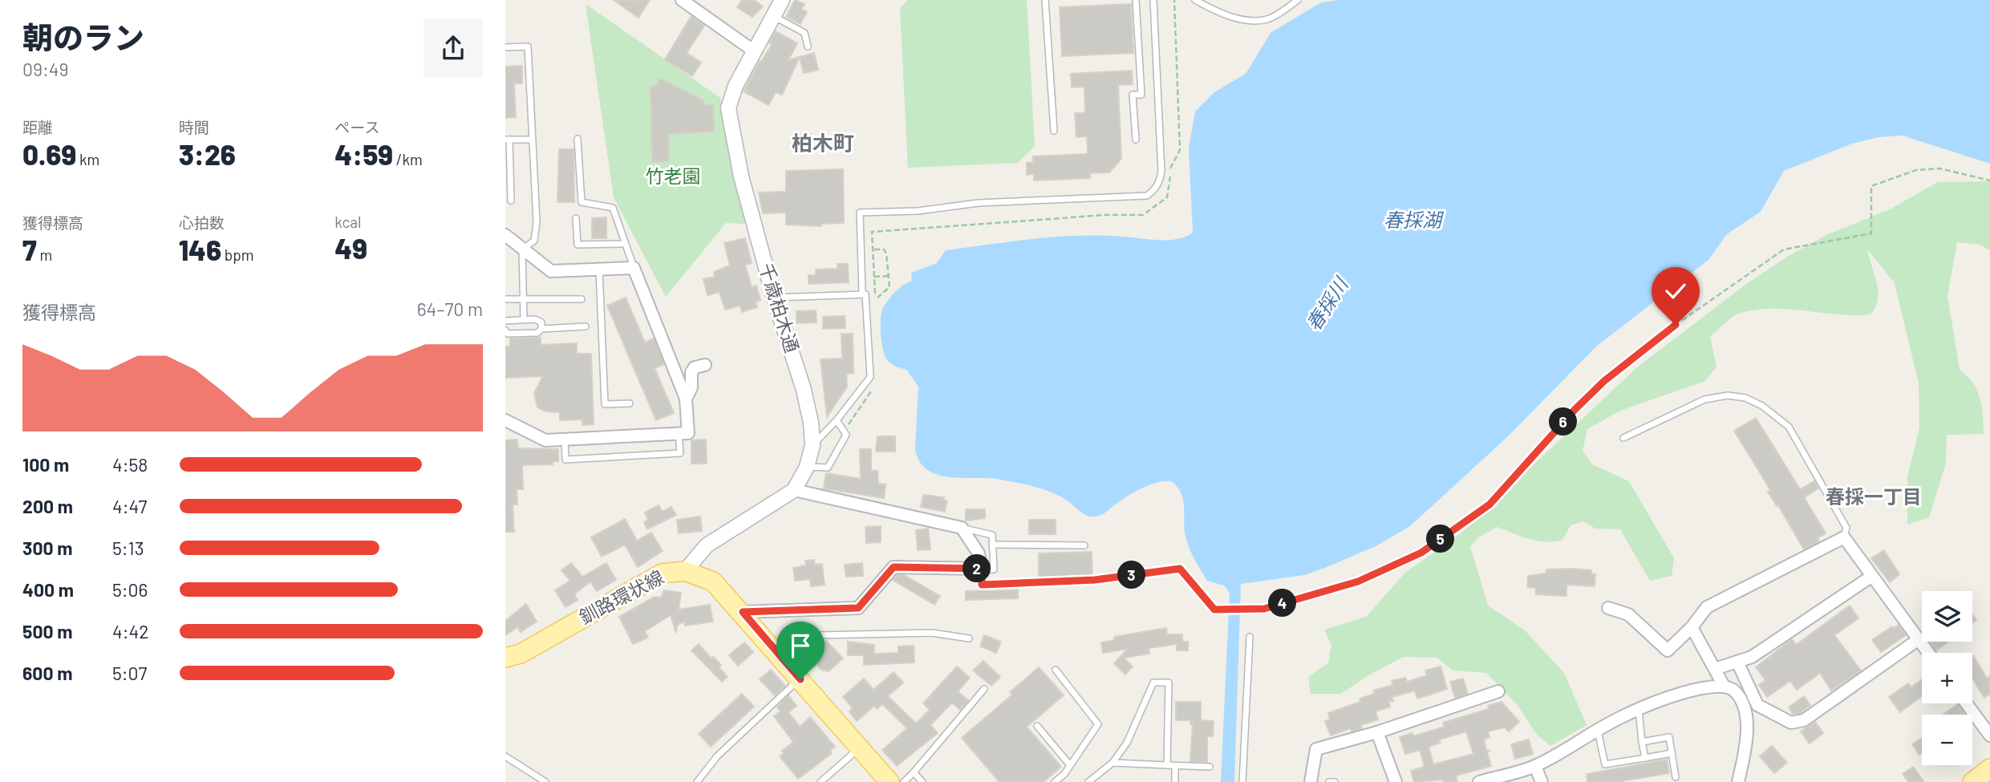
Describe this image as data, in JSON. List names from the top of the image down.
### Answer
{
  "streets": {
    "main road": ["釧路環状線"],
    "street": ["千歳柏木通"]
  },
  "crossings": [
    ["千歳柏木通", "釧路環状線"]
  ],
  "districts": ["柏木町", "春採一丁目"],
  "water": ["春採湖", "春採川"],
  "parks": ["竹老園"],
  "page": {
    "heading": ["朝のラン", "09:49"],
    "stats": [
      ["距離", "0.69 km"],
      ["時間", "3:26"],
      ["ペース", "4:59 /km"],
      ["獲得標高", "7 m"],
      ["心拍数", "146 bpm"],
      ["kcal", "49"]
    ],
    "chart": ["獲得標高", "64–70 m"],
    "pins": [
      "6",
      "5",
      "2",
      "3",
      "4"
    ],
    "list": [
      {
        "name": "100 m",
        "note": "4:58"
      },
      {
        "name": "200 m",
        "note": "4:47"
      },
      {
        "name": "300 m",
        "note": "5:13"
      },
      {
        "name": "400 m",
        "note": "5:06"
      },
      {
        "name": "500 m",
        "note": "4:42"
      },
      {
        "name": "600 m",
        "note": "5:07"
      }
    ],
    "map_buttons": ["+", "−"]
  }
}
